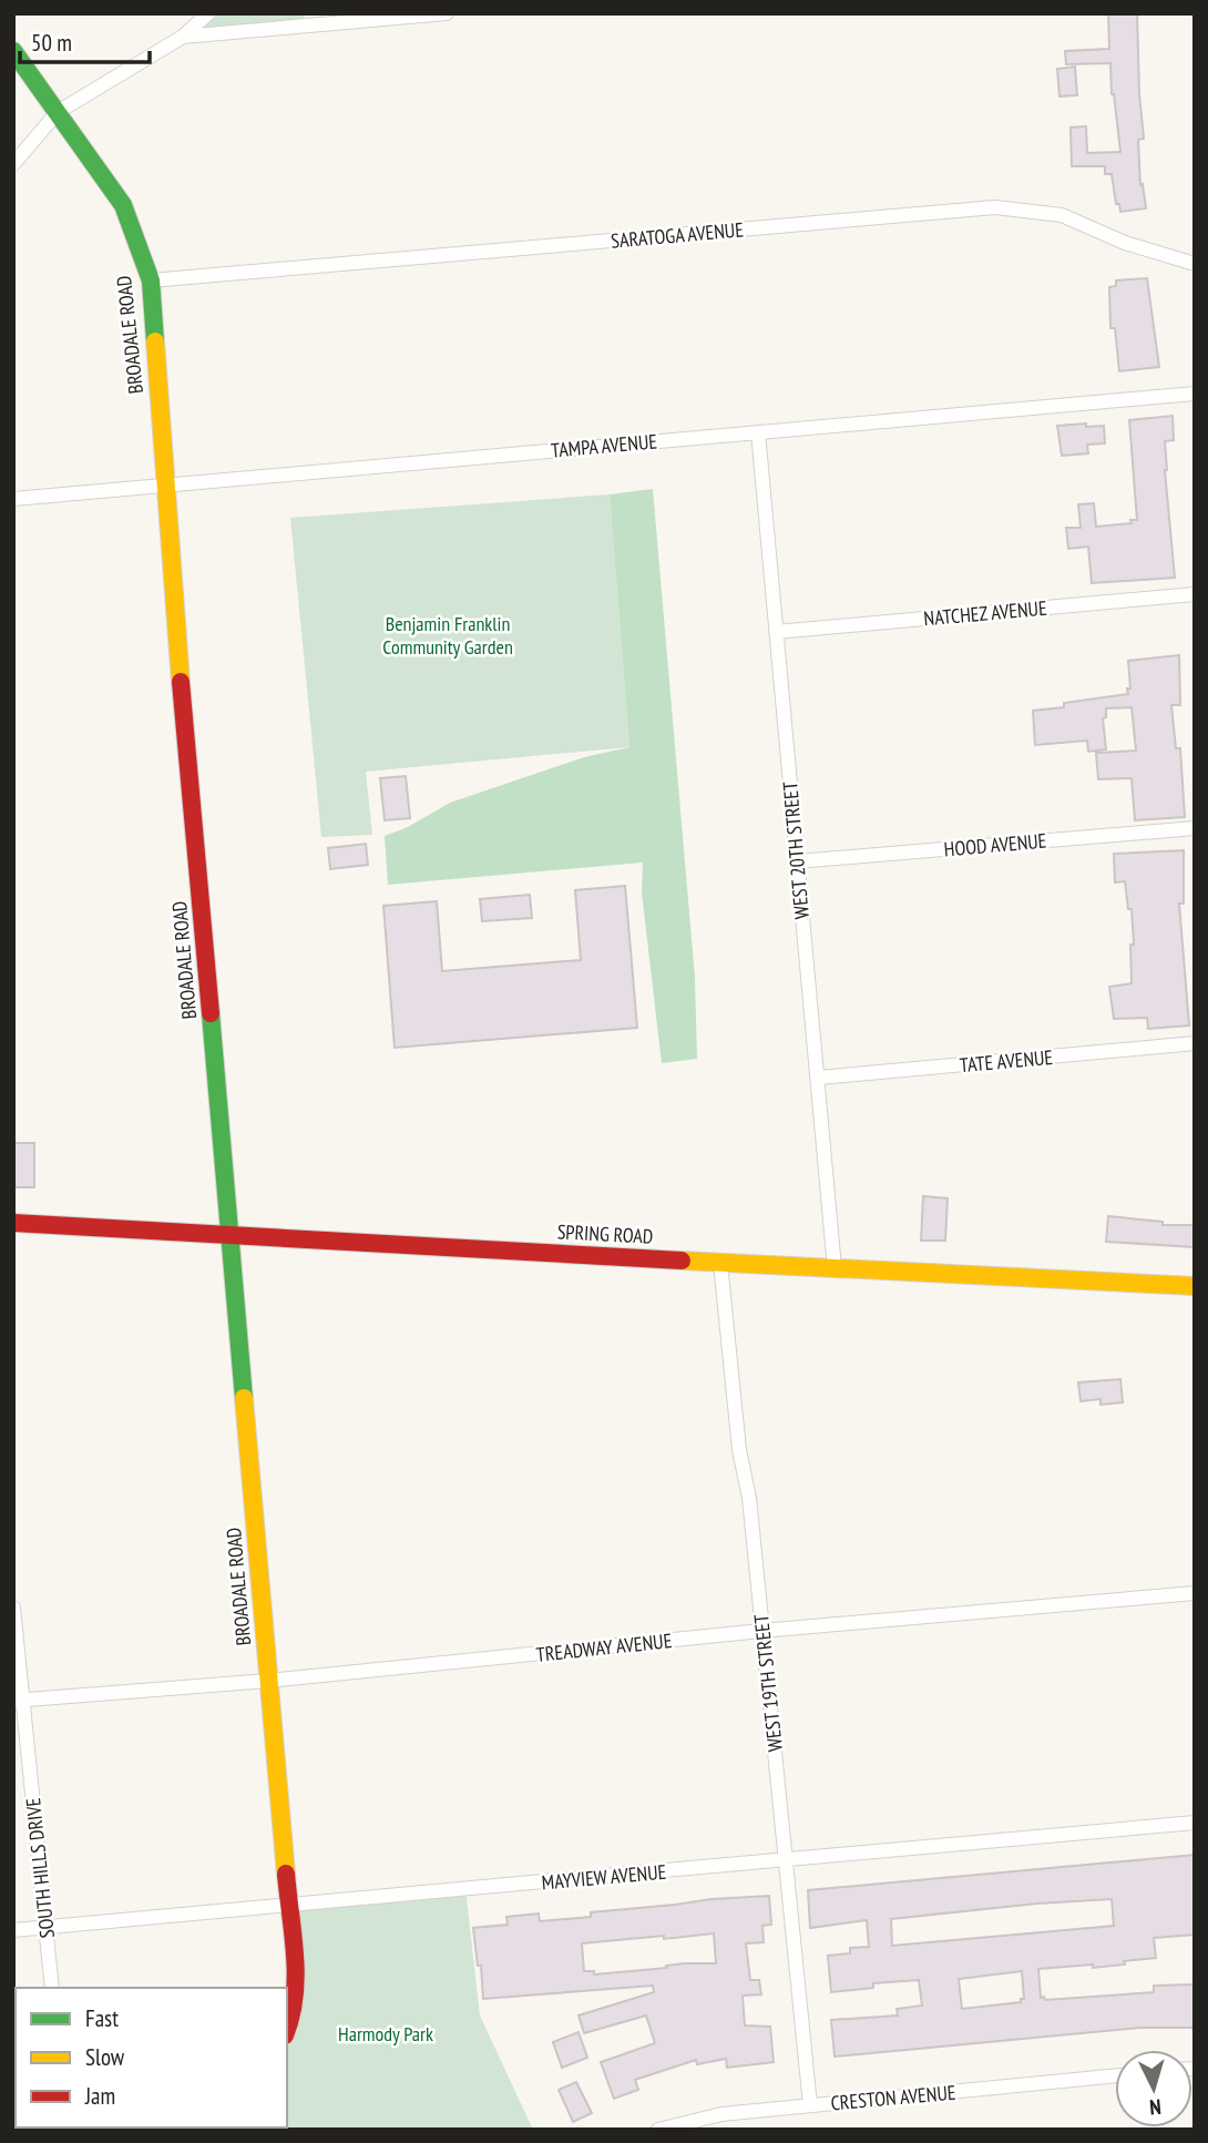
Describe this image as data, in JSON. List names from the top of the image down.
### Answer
{
  "streets": {
    "street": [
      "SARATOGA AVENUE",
      "BROADALE ROAD",
      "TAMPA AVENUE",
      "NATCHEZ AVENUE",
      "HOOD AVENUE",
      "WEST 20TH STREET",
      "TATE AVENUE",
      "SPRING ROAD",
      "TREADWAY AVENUE",
      "WEST 19TH STREET",
      "SOUTH HILLS DRIVE",
      "MAYVIEW AVENUE",
      "CRESTON AVENUE"
    ]
  },
  "crossings": [
    ["SARATOGA AVENUE", "BROADALE ROAD"],
    ["BROADALE ROAD", "TAMPA AVENUE"],
    ["BROADALE ROAD", "SPRING ROAD"],
    ["BROADALE ROAD", "TREADWAY AVENUE"],
    ["BROADALE ROAD", "MAYVIEW AVENUE"],
    ["TAMPA AVENUE", "WEST 20TH STREET"],
    ["NATCHEZ AVENUE", "WEST 20TH STREET"],
    ["HOOD AVENUE", "WEST 20TH STREET"],
    ["WEST 20TH STREET", "TATE AVENUE"],
    ["WEST 20TH STREET", "SPRING ROAD"],
    ["SPRING ROAD", "WEST 19TH STREET"],
    ["TREADWAY AVENUE", "WEST 19TH STREET"],
    ["TREADWAY AVENUE", "SOUTH HILLS DRIVE"],
    ["WEST 19TH STREET", "MAYVIEW AVENUE"],
    ["WEST 19TH STREET", "CRESTON AVENUE"],
    ["SOUTH HILLS DRIVE", "MAYVIEW AVENUE"]
  ],
  "parks": ["Benjamin Franklin Community Garden", "Harmody Park"],
  "legend": ["Fast", "Slow", "Jam"],
  "scale_bar": "50 m",
  "north": "bottom"
}
